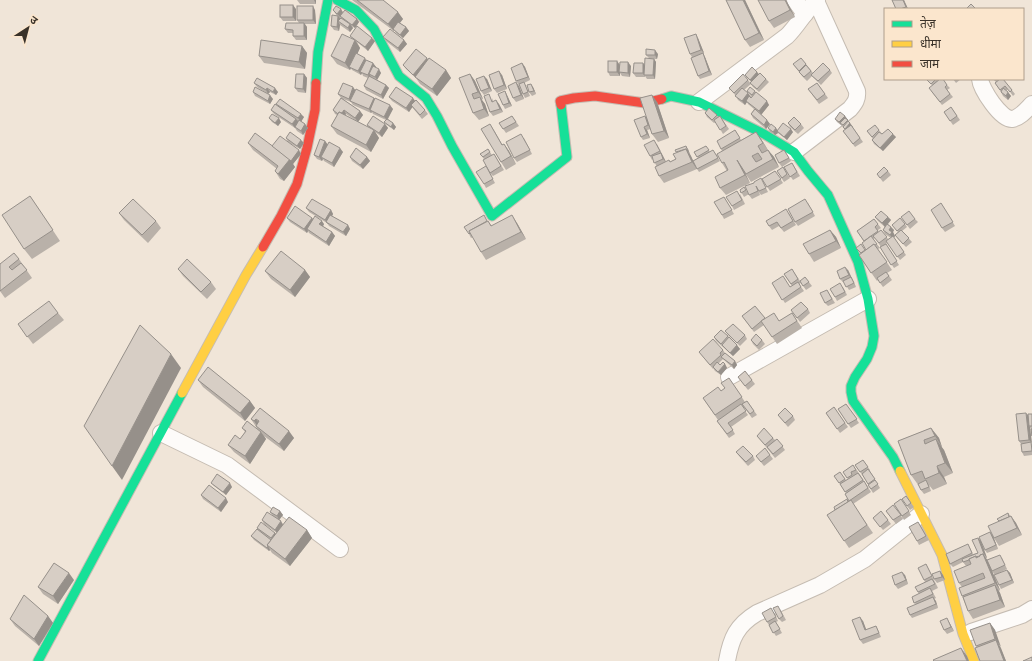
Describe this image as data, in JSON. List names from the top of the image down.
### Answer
{
  "legend": ["तेज़", "धीमा", "जाम"],
  "north": "top right"
}
